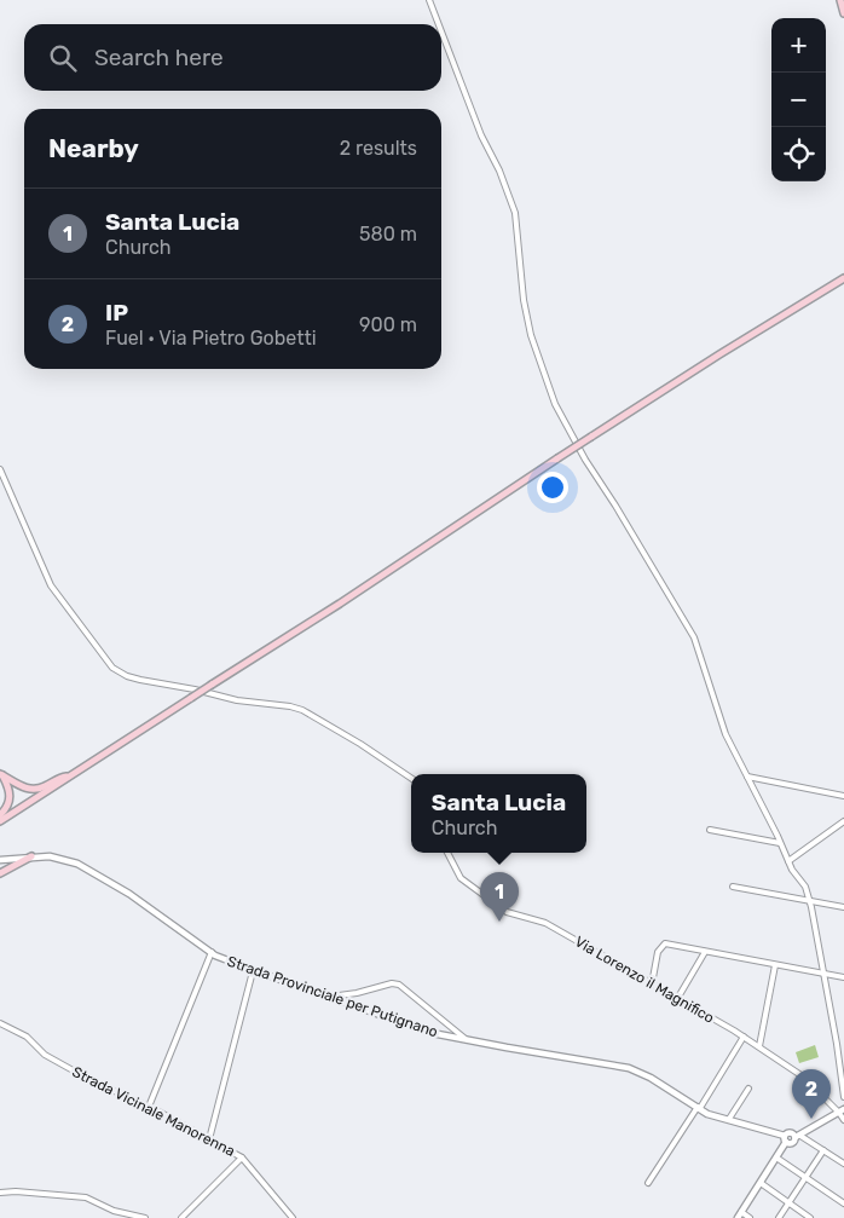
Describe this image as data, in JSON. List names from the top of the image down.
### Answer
{
  "streets": {
    "street": ["Via Lorenzo il Magnifico", "Strada Provinciale per Putignano", "Strada Vicinale Manorenna"]
  },
  "page": {
    "map_buttons": ["+", "−"],
    "search": "Search here",
    "heading": ["Nearby", "2 results"],
    "list": [
      {
        "mark": "1",
        "name": "Santa Lucia",
        "note": "Church",
        "value": "580 m"
      },
      {
        "mark": "2",
        "name": "IP",
        "note": "Fuel · Via Pietro Gobetti",
        "value": "900 m"
      }
    ],
    "popup": ["Santa Lucia", "Church"],
    "pins": ["1", "2"]
  }
}
